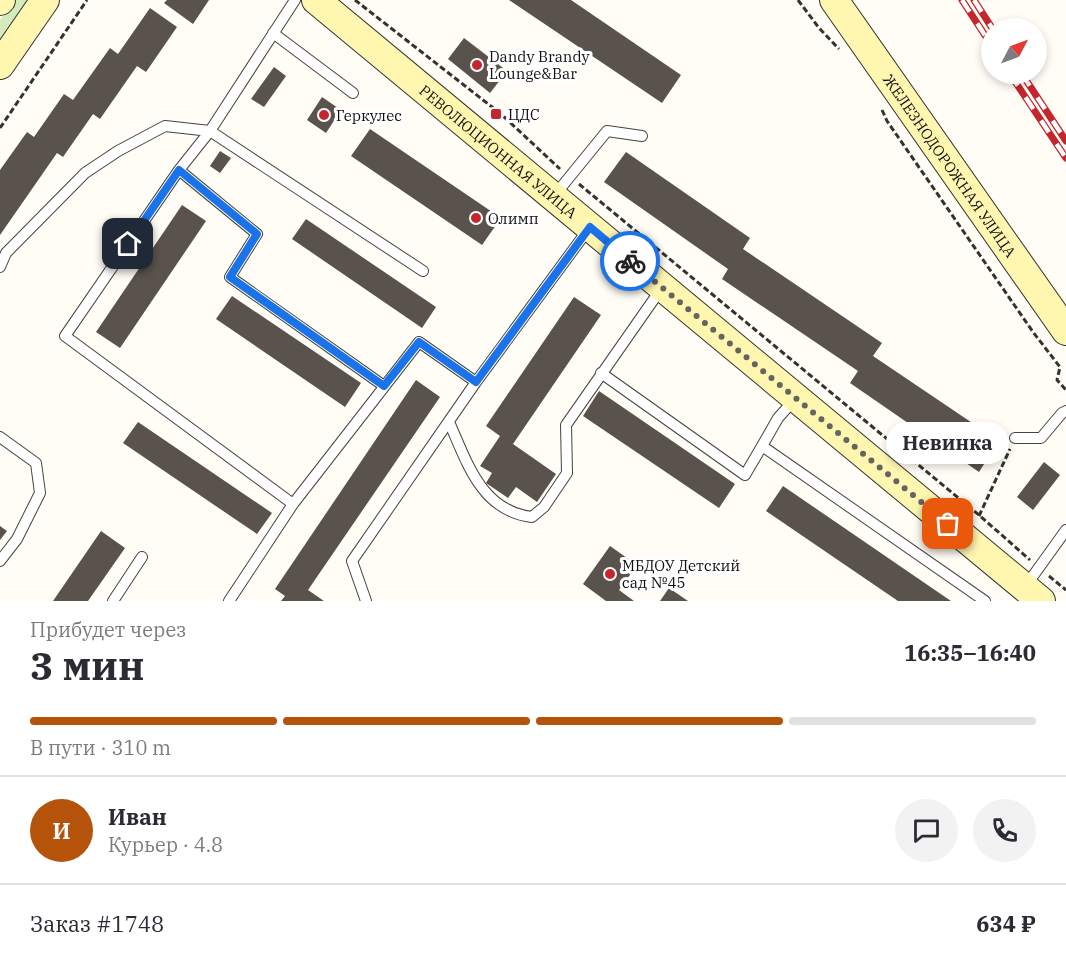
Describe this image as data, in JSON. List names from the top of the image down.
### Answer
{
  "streets": {
    "main road": ["РЕВОЛЮЦИОННАЯ УЛИЦА", "ЖЕЛЕЗНОДОРОЖНАЯ УЛИЦА"]
  },
  "places": {
    "other": [
      "Dandy Brandy Lounge&Bar",
      "Геркулес",
      "Олимп",
      "Невинка",
      "МБДОУ Детский сад №45"
    ],
    "transit": ["ЦДС"]
  },
  "north": "top right",
  "page": {
    "bubble": "Невинка",
    "heading": ["3 мин", "Прибудет через", "16:35–16:40"],
    "panel": [
      "Иван",
      "Курьер · 4.8",
      "Заказ #1748",
      "634 ₽"
    ],
    "bar": "В пути · 310 m",
    "round": "И"
  }
}
